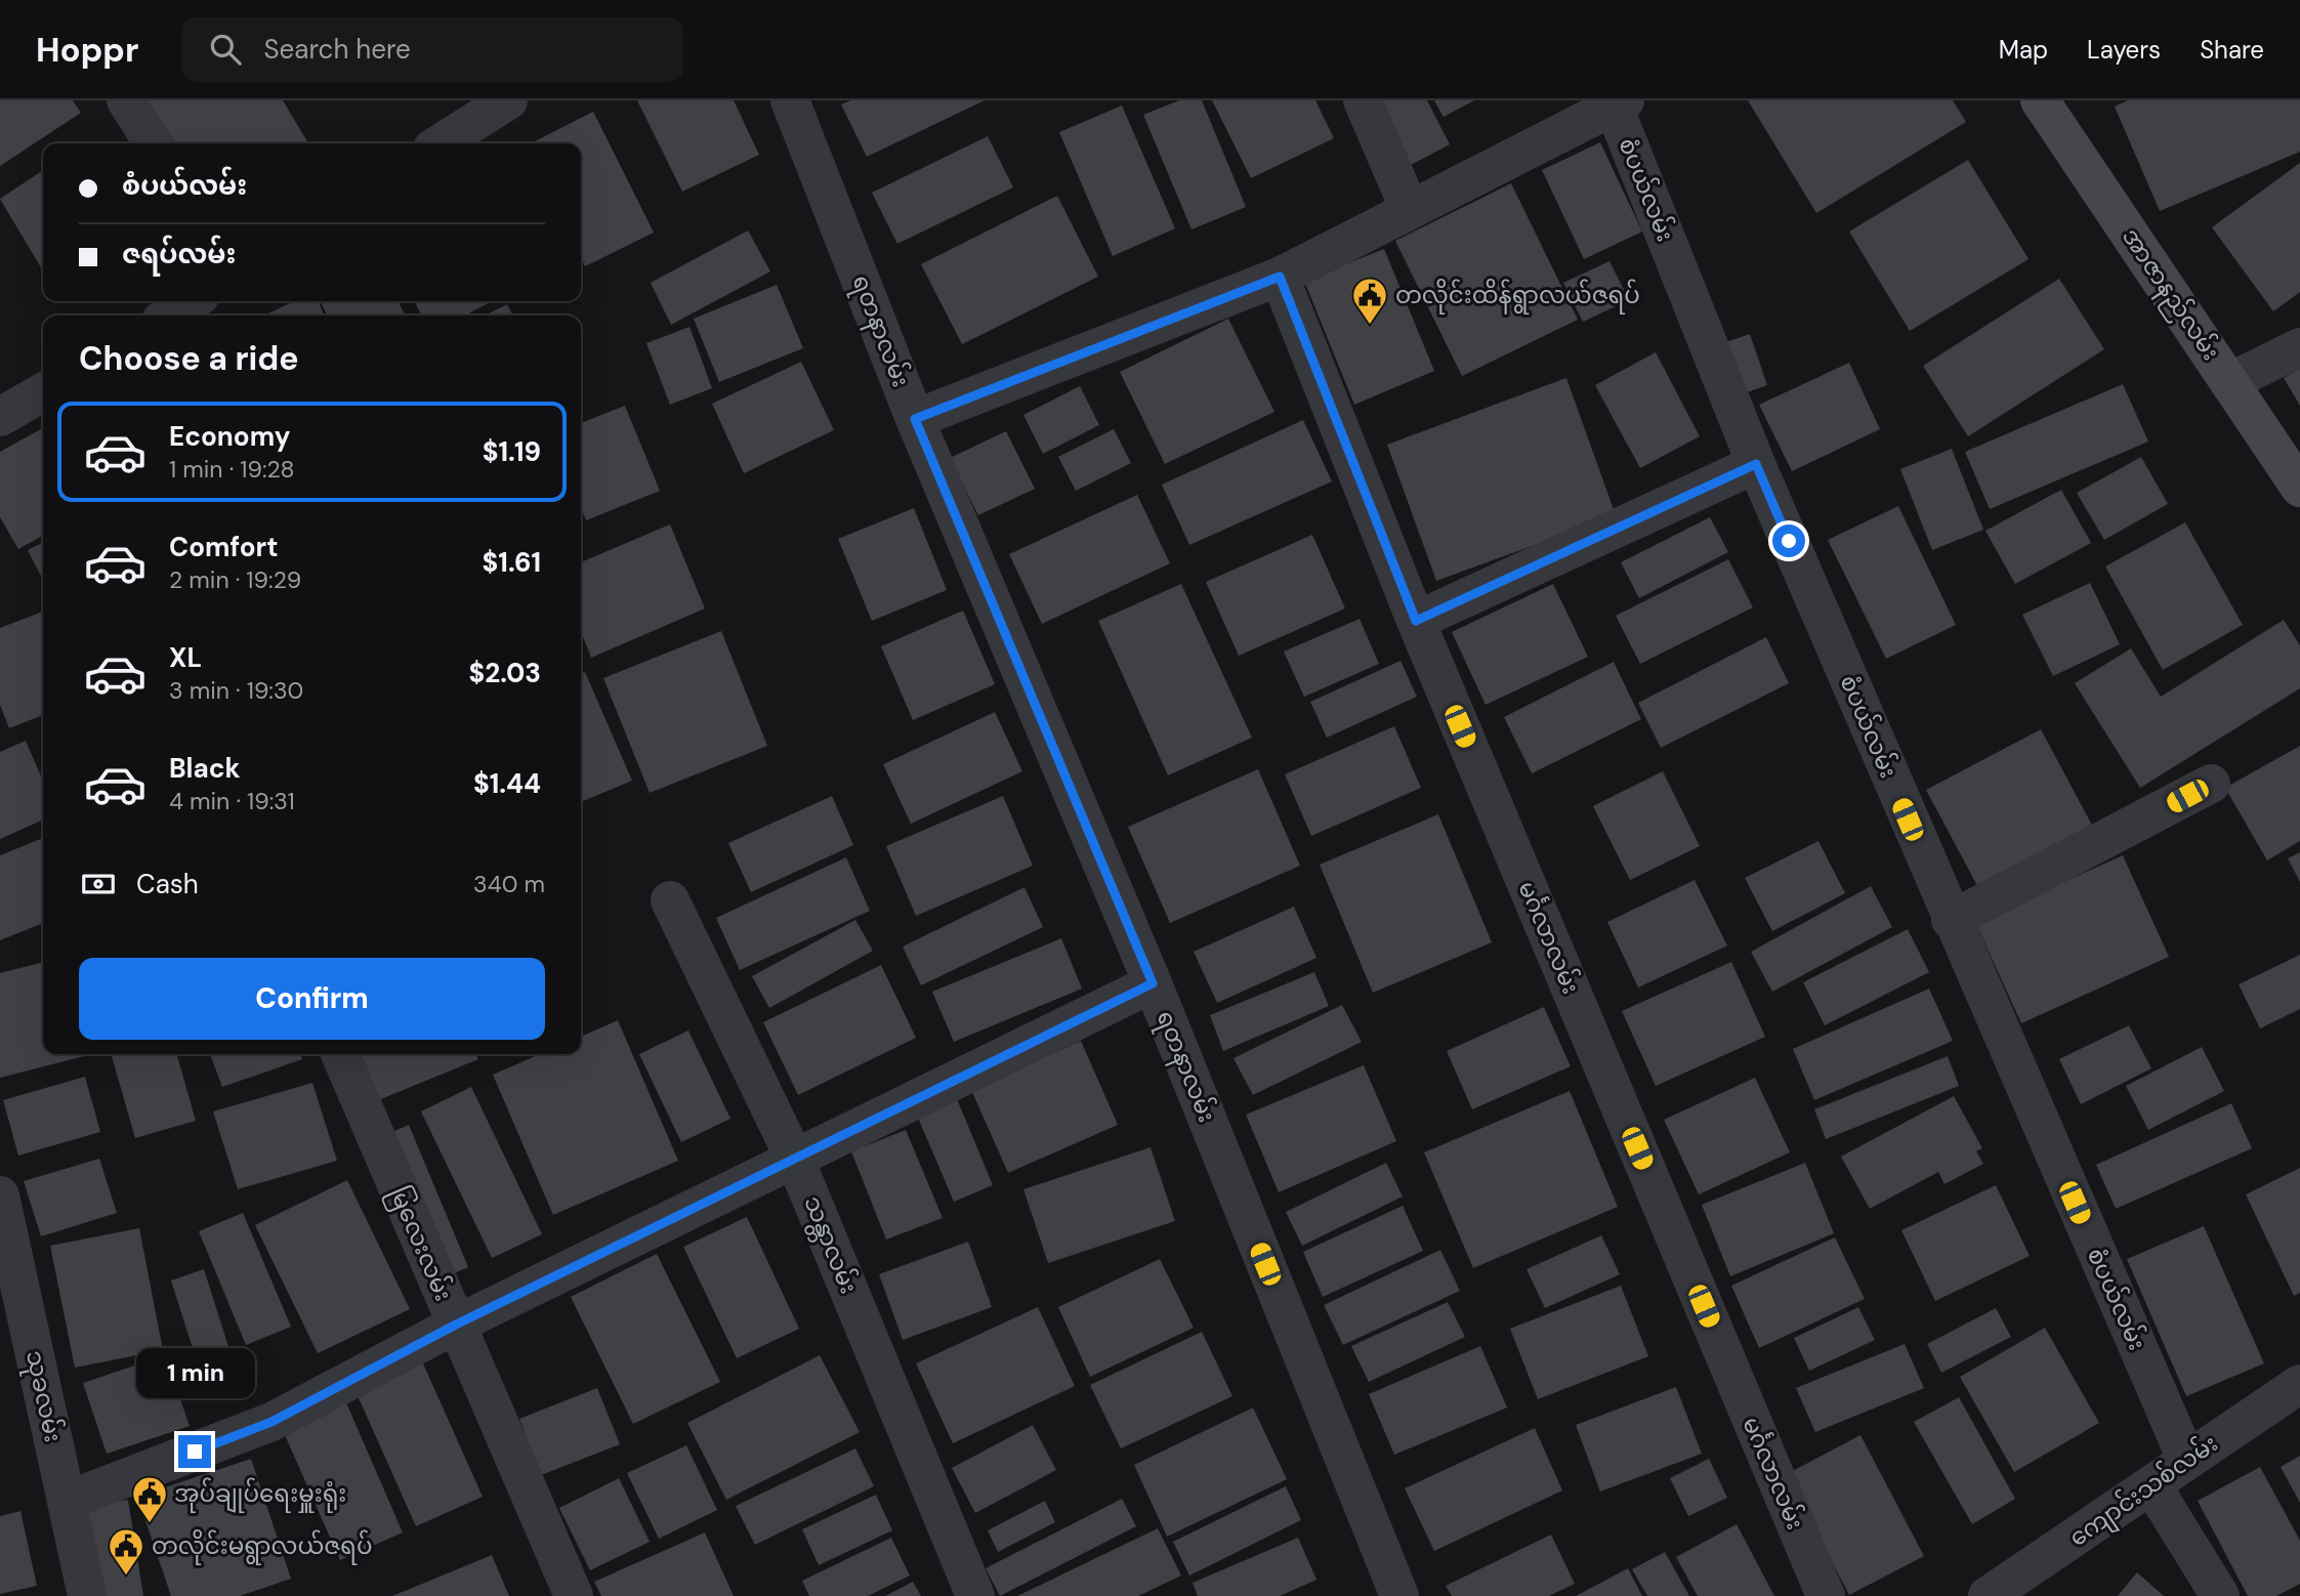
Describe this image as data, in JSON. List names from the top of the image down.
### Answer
{
  "streets": {
    "street": [
      "စံပယ်လမ်း",
      "အာဇာနည်လမ်း",
      "ရတနာလမ်း",
      "မင်္ဂလာလမ်း",
      "မြလေးလမ်း",
      "သန္တာလမ်း",
      "သုခလမ်း",
      "ကျောင်းသစ်လမ်း"
    ]
  },
  "crossings": [
    ["စံပယ်လမ်း", "ကျောင်းသစ်လမ်း"]
  ],
  "places": {
    "public building": ["တလိုင်းထိန်ရွာလယ်ဇရပ်", "အုပ်ချုပ်ရေးမှူးရုံး", "တလိုင်းမရွာလယ်ဇရပ်"]
  },
  "page": {
    "header": "Hoppr",
    "search": "Search here",
    "nav": ["Map", "Layers", "Share"],
    "banner": ["စံပယ်လမ်း", "ဇရပ်လမ်း"],
    "heading": "Choose a ride",
    "list": [
      {
        "name": "Economy",
        "note": "1 min · 19:28",
        "value": "$1.19"
      },
      {
        "name": "Comfort",
        "note": "2 min · 19:29",
        "value": "$1.61"
      },
      {
        "name": "XL",
        "note": "3 min · 19:30",
        "value": "$2.03"
      },
      {
        "name": "Black",
        "note": "4 min · 19:31",
        "value": "$1.44"
      }
    ],
    "pay": ["Cash", "340 m"],
    "buttons": "Confirm",
    "bubble": "1 min"
  }
}
